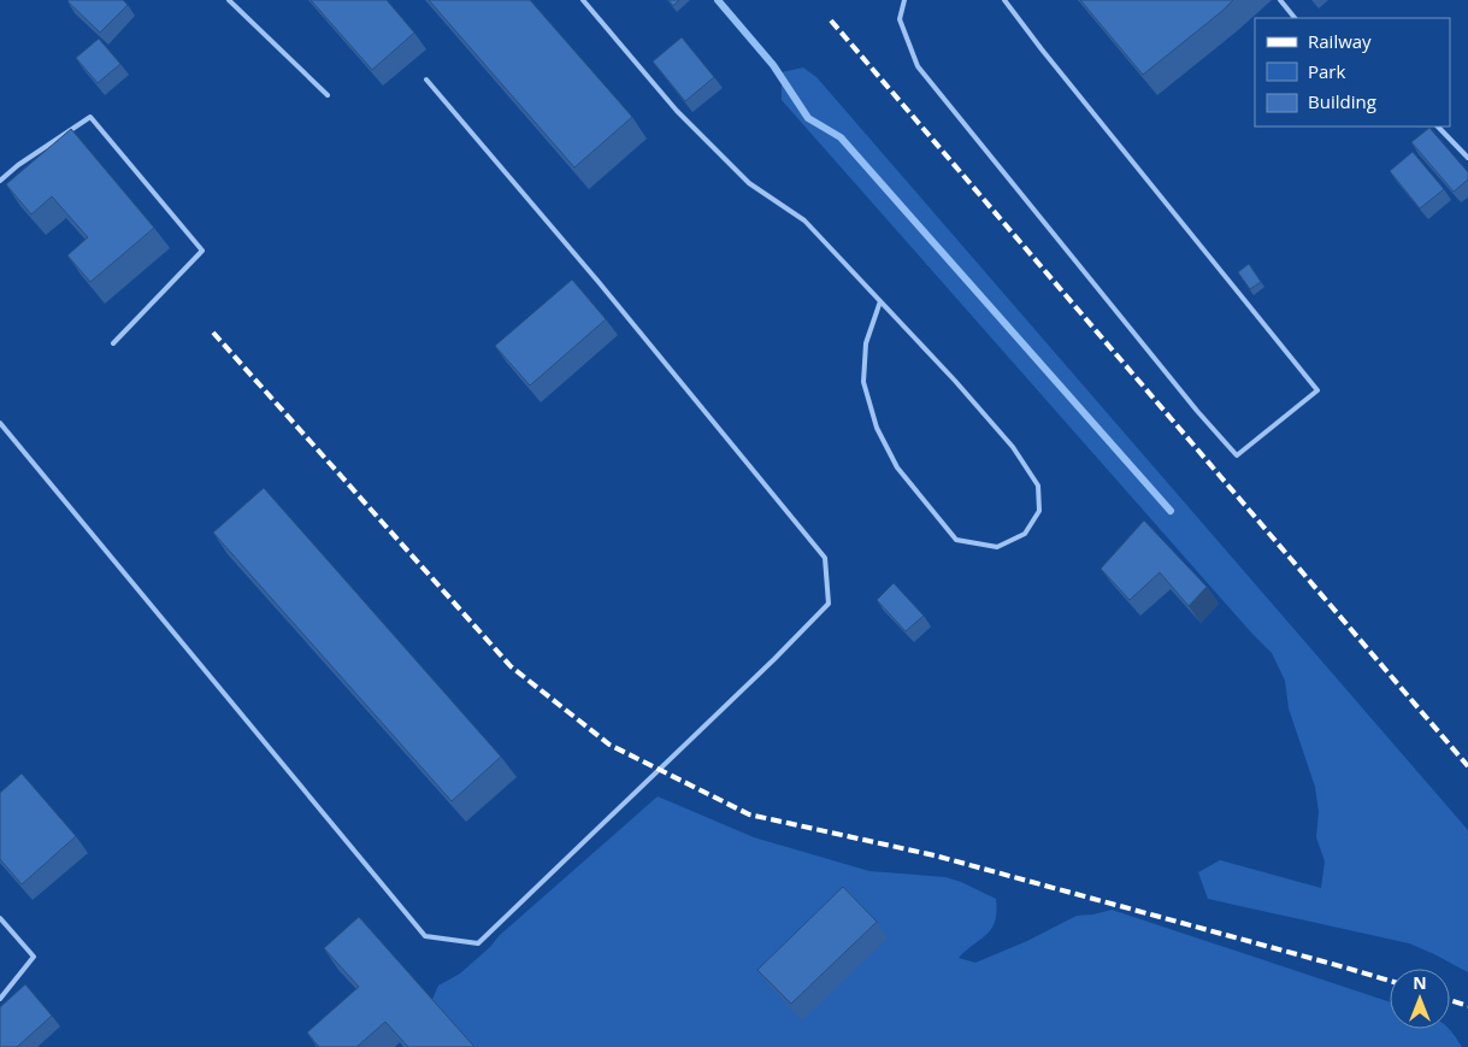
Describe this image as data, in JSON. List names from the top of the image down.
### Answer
{
  "legend": ["Railway", "Park", "Building"],
  "north": "top"
}
